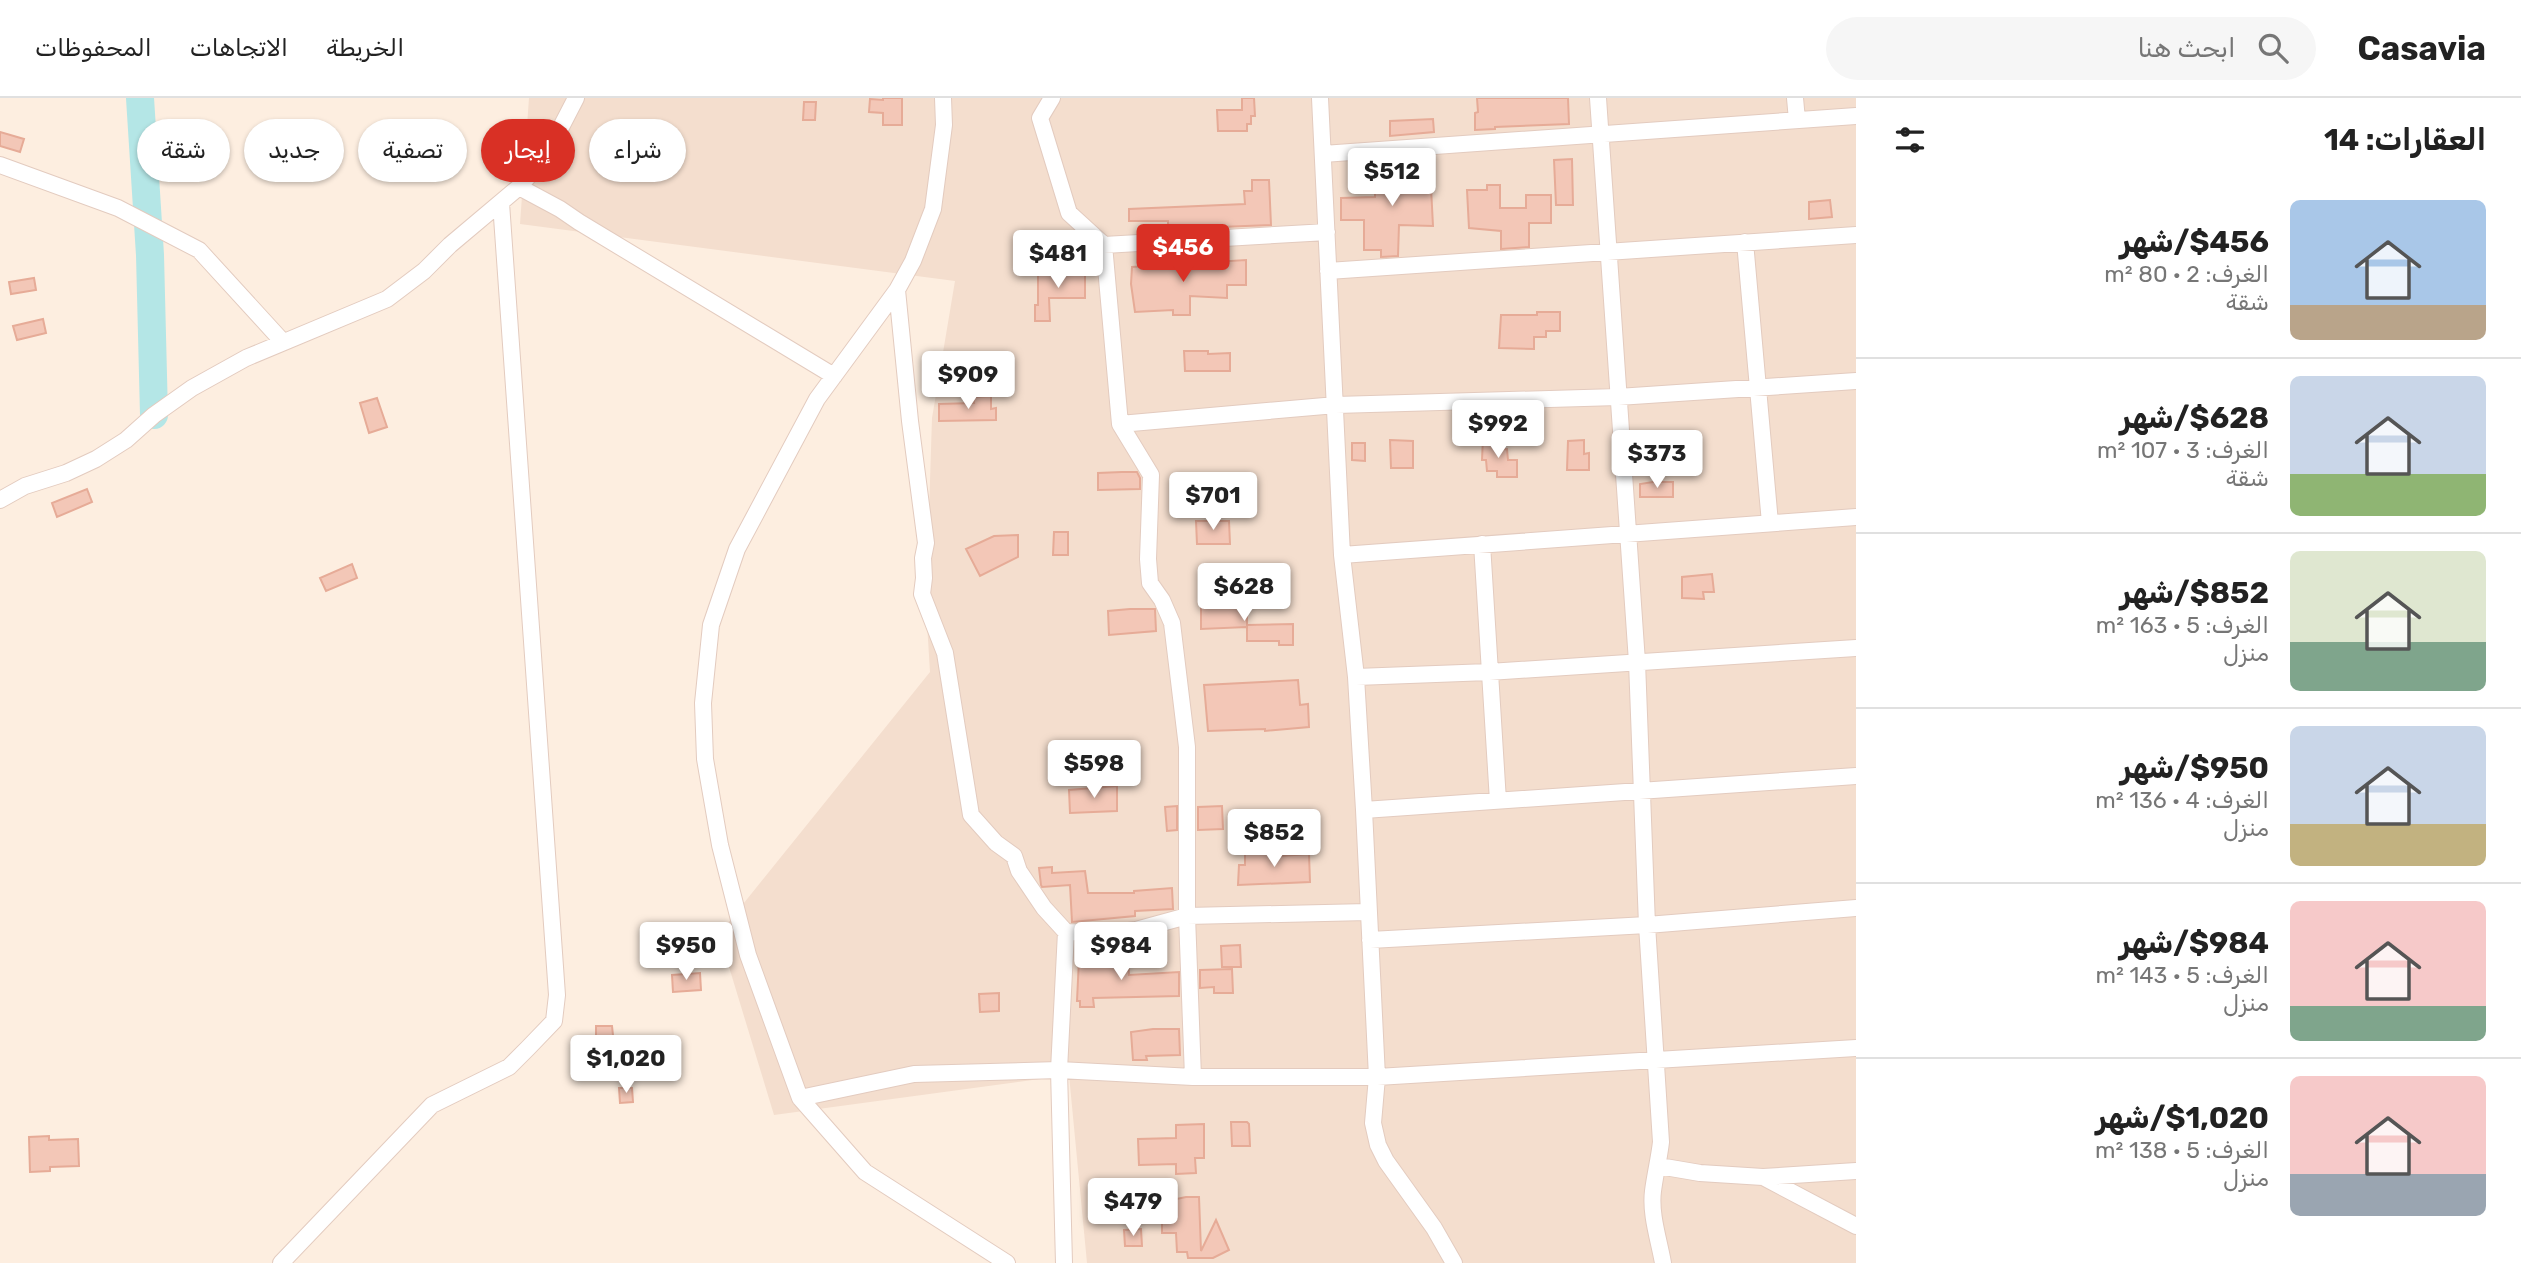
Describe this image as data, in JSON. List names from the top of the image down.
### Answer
{
  "page": {
    "header": "Casavia",
    "search": "ابحث هنا",
    "nav": ["الخريطة", "الاتجاهات", "المحفوظات"],
    "heading": "العقارات: 14",
    "chip": [
      "شراء",
      "إيجار",
      "تصفية",
      "جديد",
      "شقة"
    ],
    "price": [
      "$512",
      "$456",
      "$481",
      "$909",
      "$992",
      "$373",
      "$701",
      "$628",
      "$598",
      "$852",
      "$950",
      "$984",
      "$1,020",
      "$479"
    ],
    "list": [
      {
        "name": "$456/شهر",
        "note": "الغرف: 2 · 80 m² · شقة"
      },
      {
        "name": "$628/شهر",
        "note": "الغرف: 3 · 107 m² · شقة"
      },
      {
        "name": "$852/شهر",
        "note": "الغرف: 5 · 163 m² · منزل"
      },
      {
        "name": "$950/شهر",
        "note": "الغرف: 4 · 136 m² · منزل"
      },
      {
        "name": "$984/شهر",
        "note": "الغرف: 5 · 143 m² · منزل"
      },
      {
        "name": "$1,020/شهر",
        "note": "الغرف: 5 · 138 m² · منزل"
      }
    ]
  }
}
